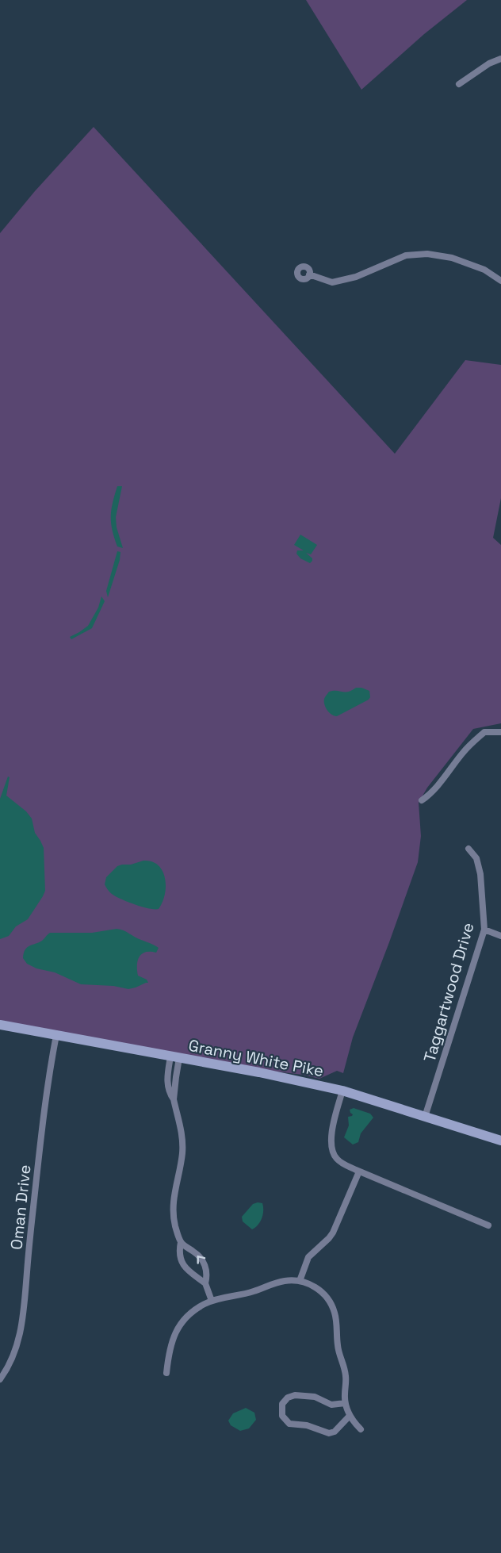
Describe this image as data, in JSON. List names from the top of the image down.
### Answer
{
  "streets": {
    "main road": ["Granny White Pike"],
    "street": ["Taggartwood Drive", "Oman Drive"]
  },
  "crossings": [
    ["Taggartwood Drive", "Granny White Pike"],
    ["Granny White Pike", "Oman Drive"]
  ]
}
